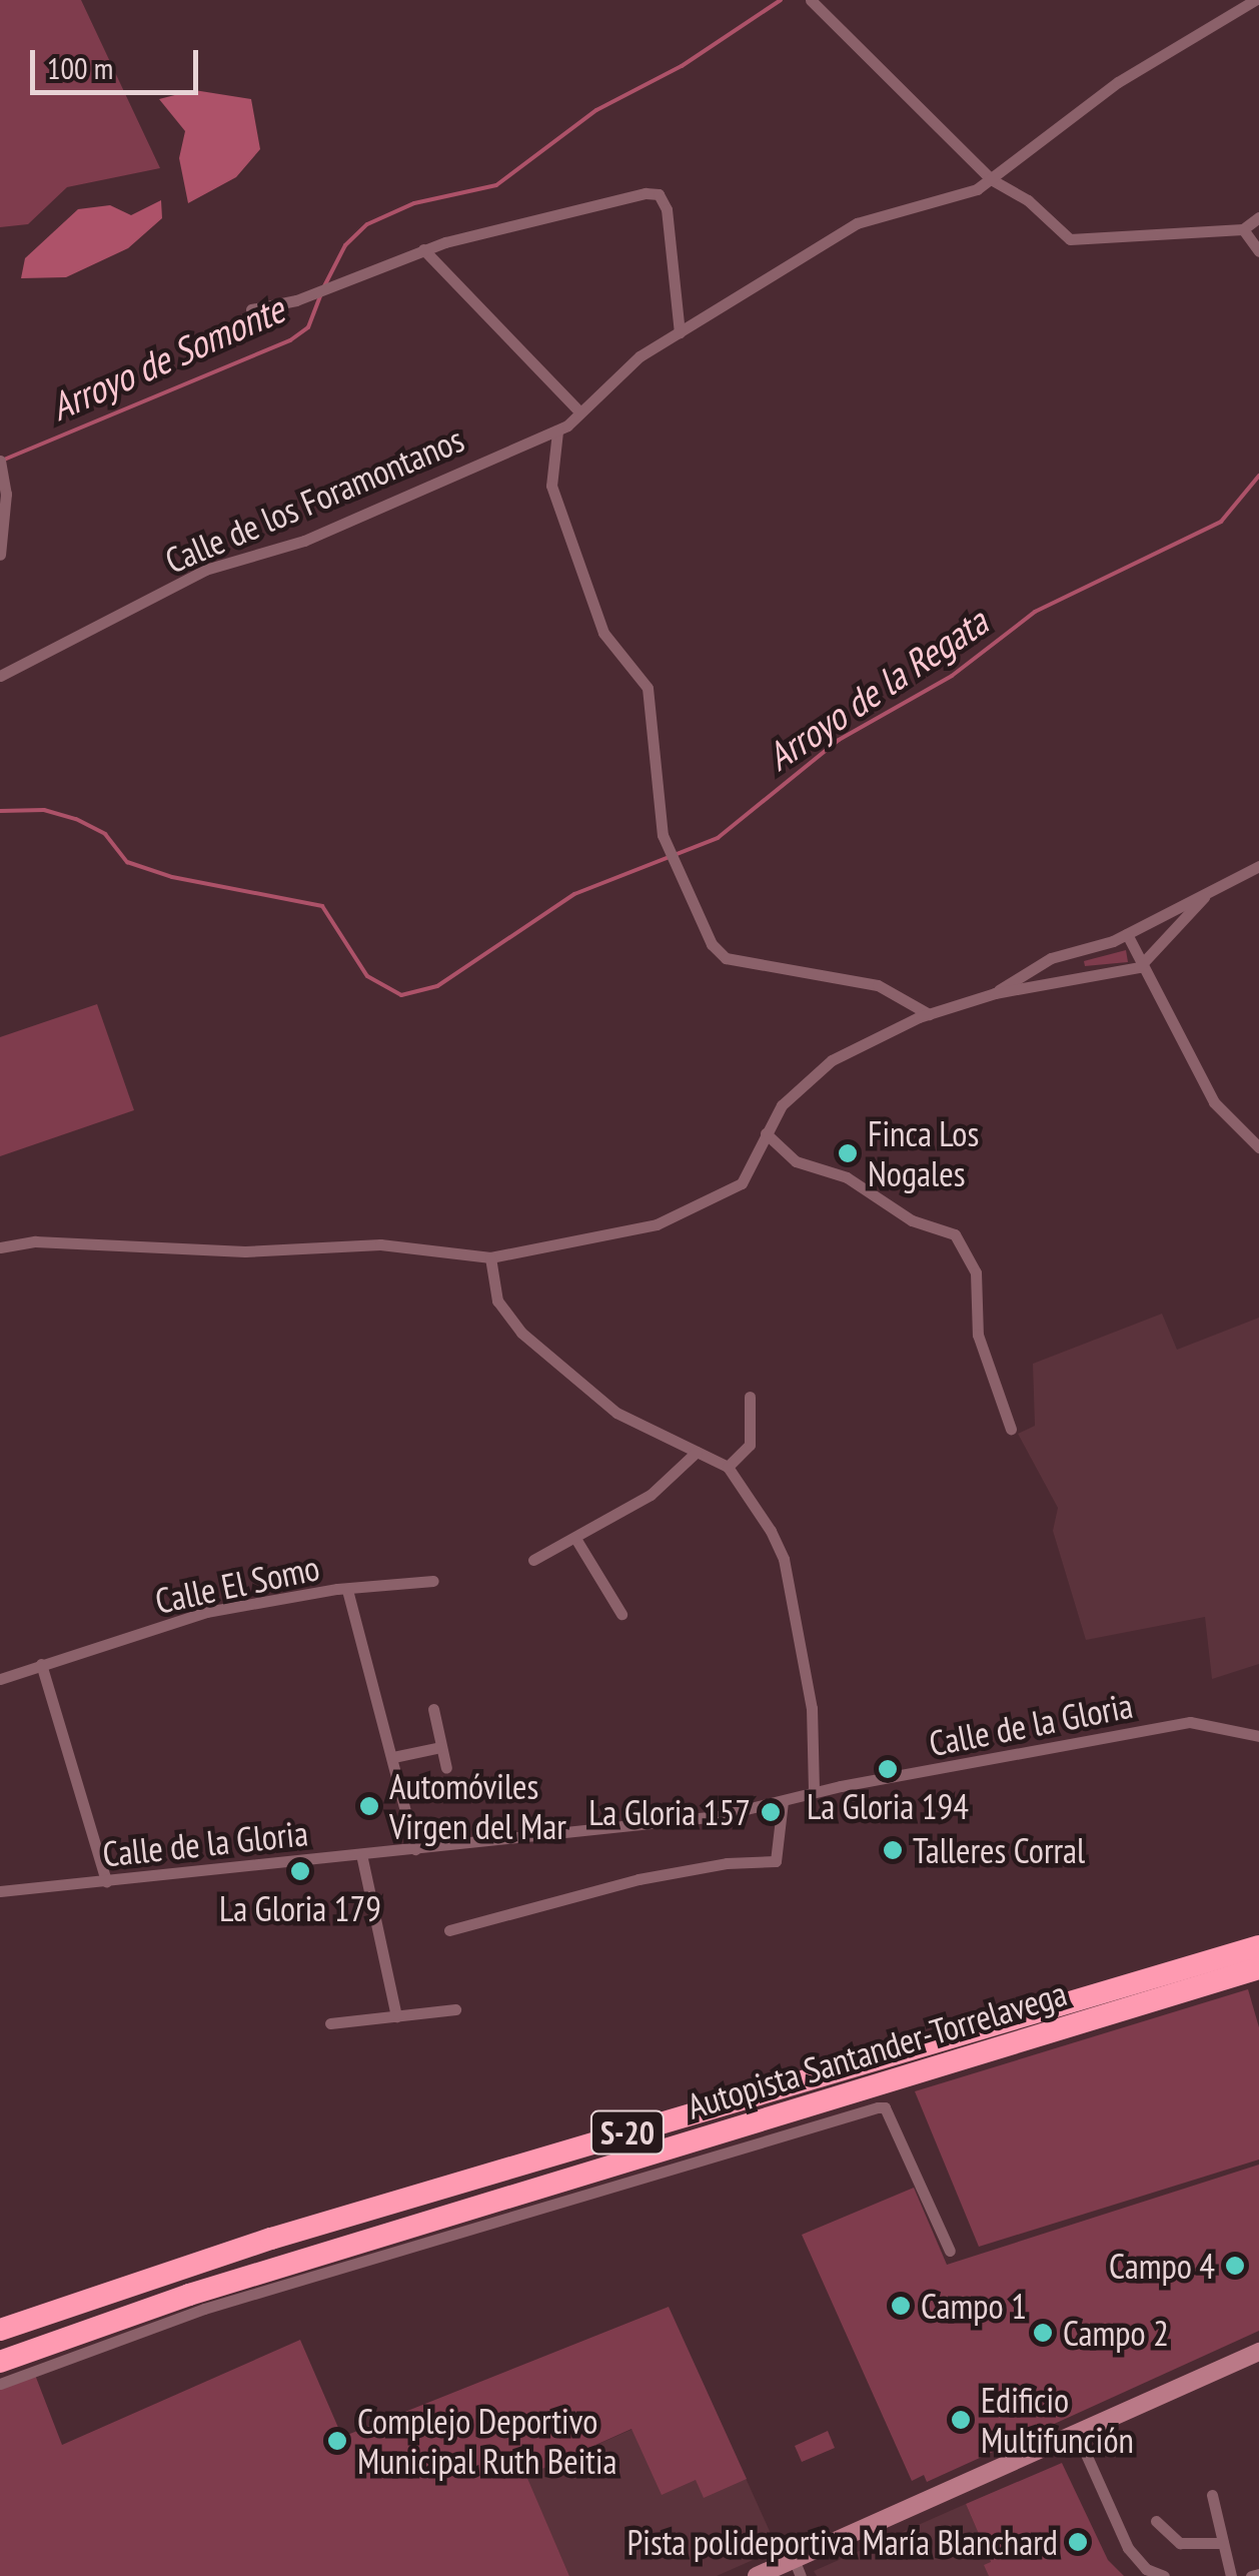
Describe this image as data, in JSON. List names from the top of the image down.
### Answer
{
  "streets": {
    "highway": ["Autopista Santander-Torrelavega", "S-20"],
    "street": ["Calle de los Foramontanos", "Calle El Somo", "Calle de la Gloria"]
  },
  "water": ["Arroyo de Somonte", "Arroyo de la Regata"],
  "places": [
    "Finca Los Nogales",
    "La Gloria 194",
    "Automóviles Virgen del Mar",
    "La Gloria 157",
    "Talleres Corral",
    "La Gloria 179",
    "Campo 4",
    "Campo 1",
    "Campo 2",
    "Edificio Multifunción",
    "Complejo Deportivo Municipal Ruth Beitia",
    "Pista polideportiva María Blanchard"
  ],
  "scale_bar": "100 m"
}
